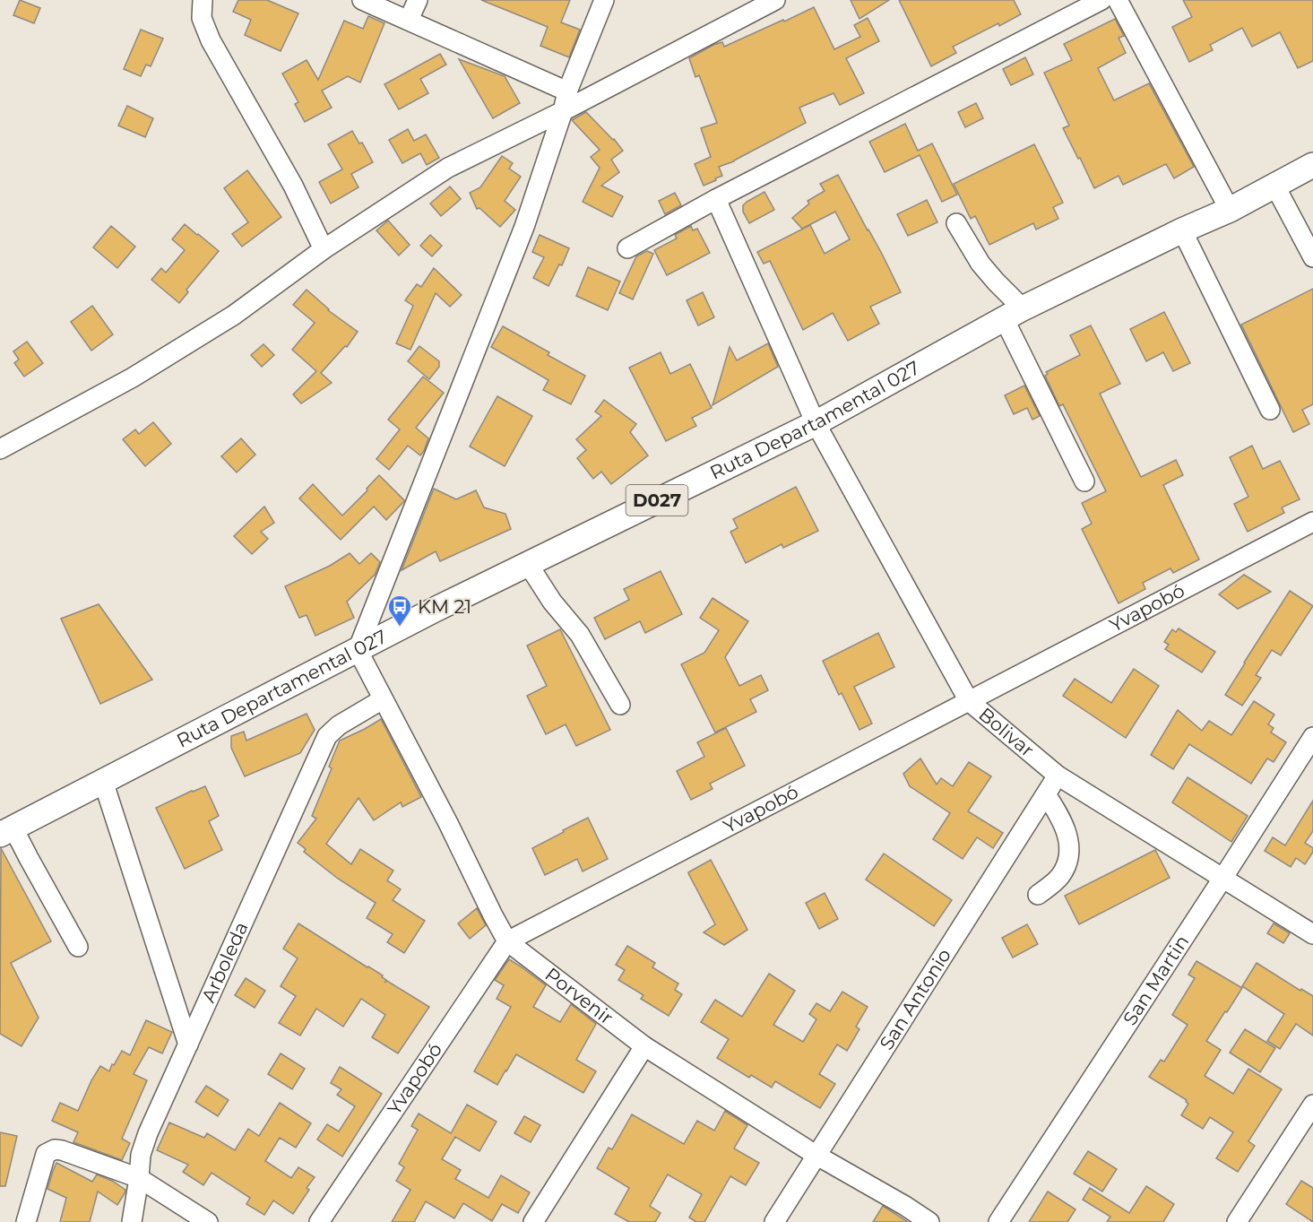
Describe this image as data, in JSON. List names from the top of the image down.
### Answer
{
  "streets": {
    "main road": ["Ruta Departamental 027", "D027"],
    "street": [
      "Yvapobó",
      "Bolivar",
      "Arboleda",
      "San Martin",
      "Porvenir",
      "San Antonio"
    ]
  },
  "crossings": [
    ["Ruta Departamental 027", "Bolivar"],
    ["Ruta Departamental 027", "Porvenir"],
    ["Yvapobó", "Bolivar"],
    ["Yvapobó", "Porvenir"],
    ["Bolivar", "San Martin"],
    ["Bolivar", "San Antonio"],
    ["Arboleda", "Porvenir"],
    ["Porvenir", "San Antonio"]
  ],
  "places": {
    "bus stop": ["KM 21"]
  }
}
